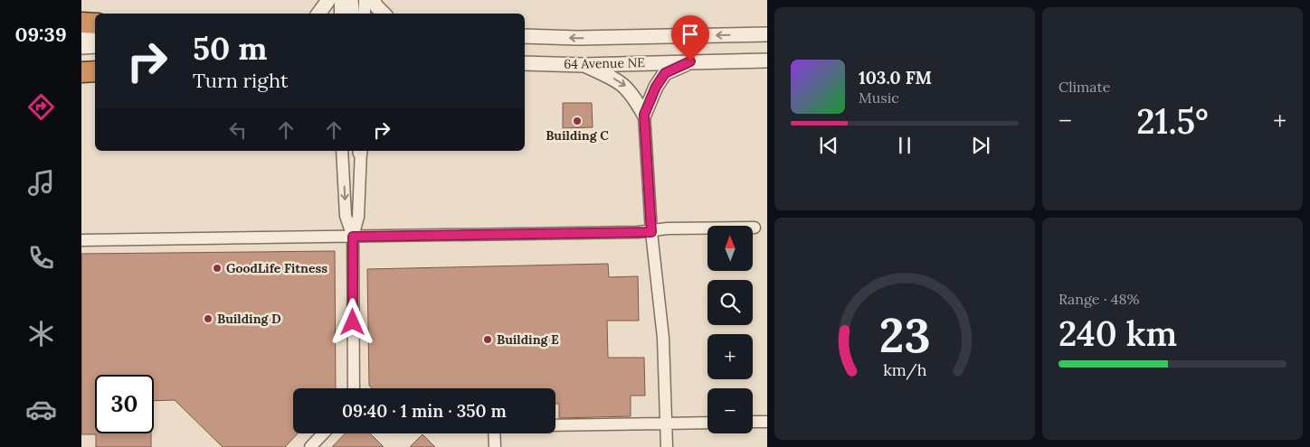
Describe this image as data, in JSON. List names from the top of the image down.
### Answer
{
  "streets": {
    "street": ["64 Avenue NE"]
  },
  "places": [
    "Building C",
    "GoodLife Fitness",
    "Building D",
    "Building E"
  ],
  "north": "top",
  "page": {
    "tabs": "09:39",
    "tile": [
      "Climate",
      ["Range · 48%", "240 km"]
    ],
    "turn": ["50 m", "Turn right"],
    "song": ["103.0 FM", "Music"],
    "heat": ["−", "21.5°", "+"],
    "map_buttons": ["+", "−"],
    "limit": "30",
    "trip": "09:40 · 1 min · 350 m",
    "gauge": ["23", "km/h"]
  }
}
